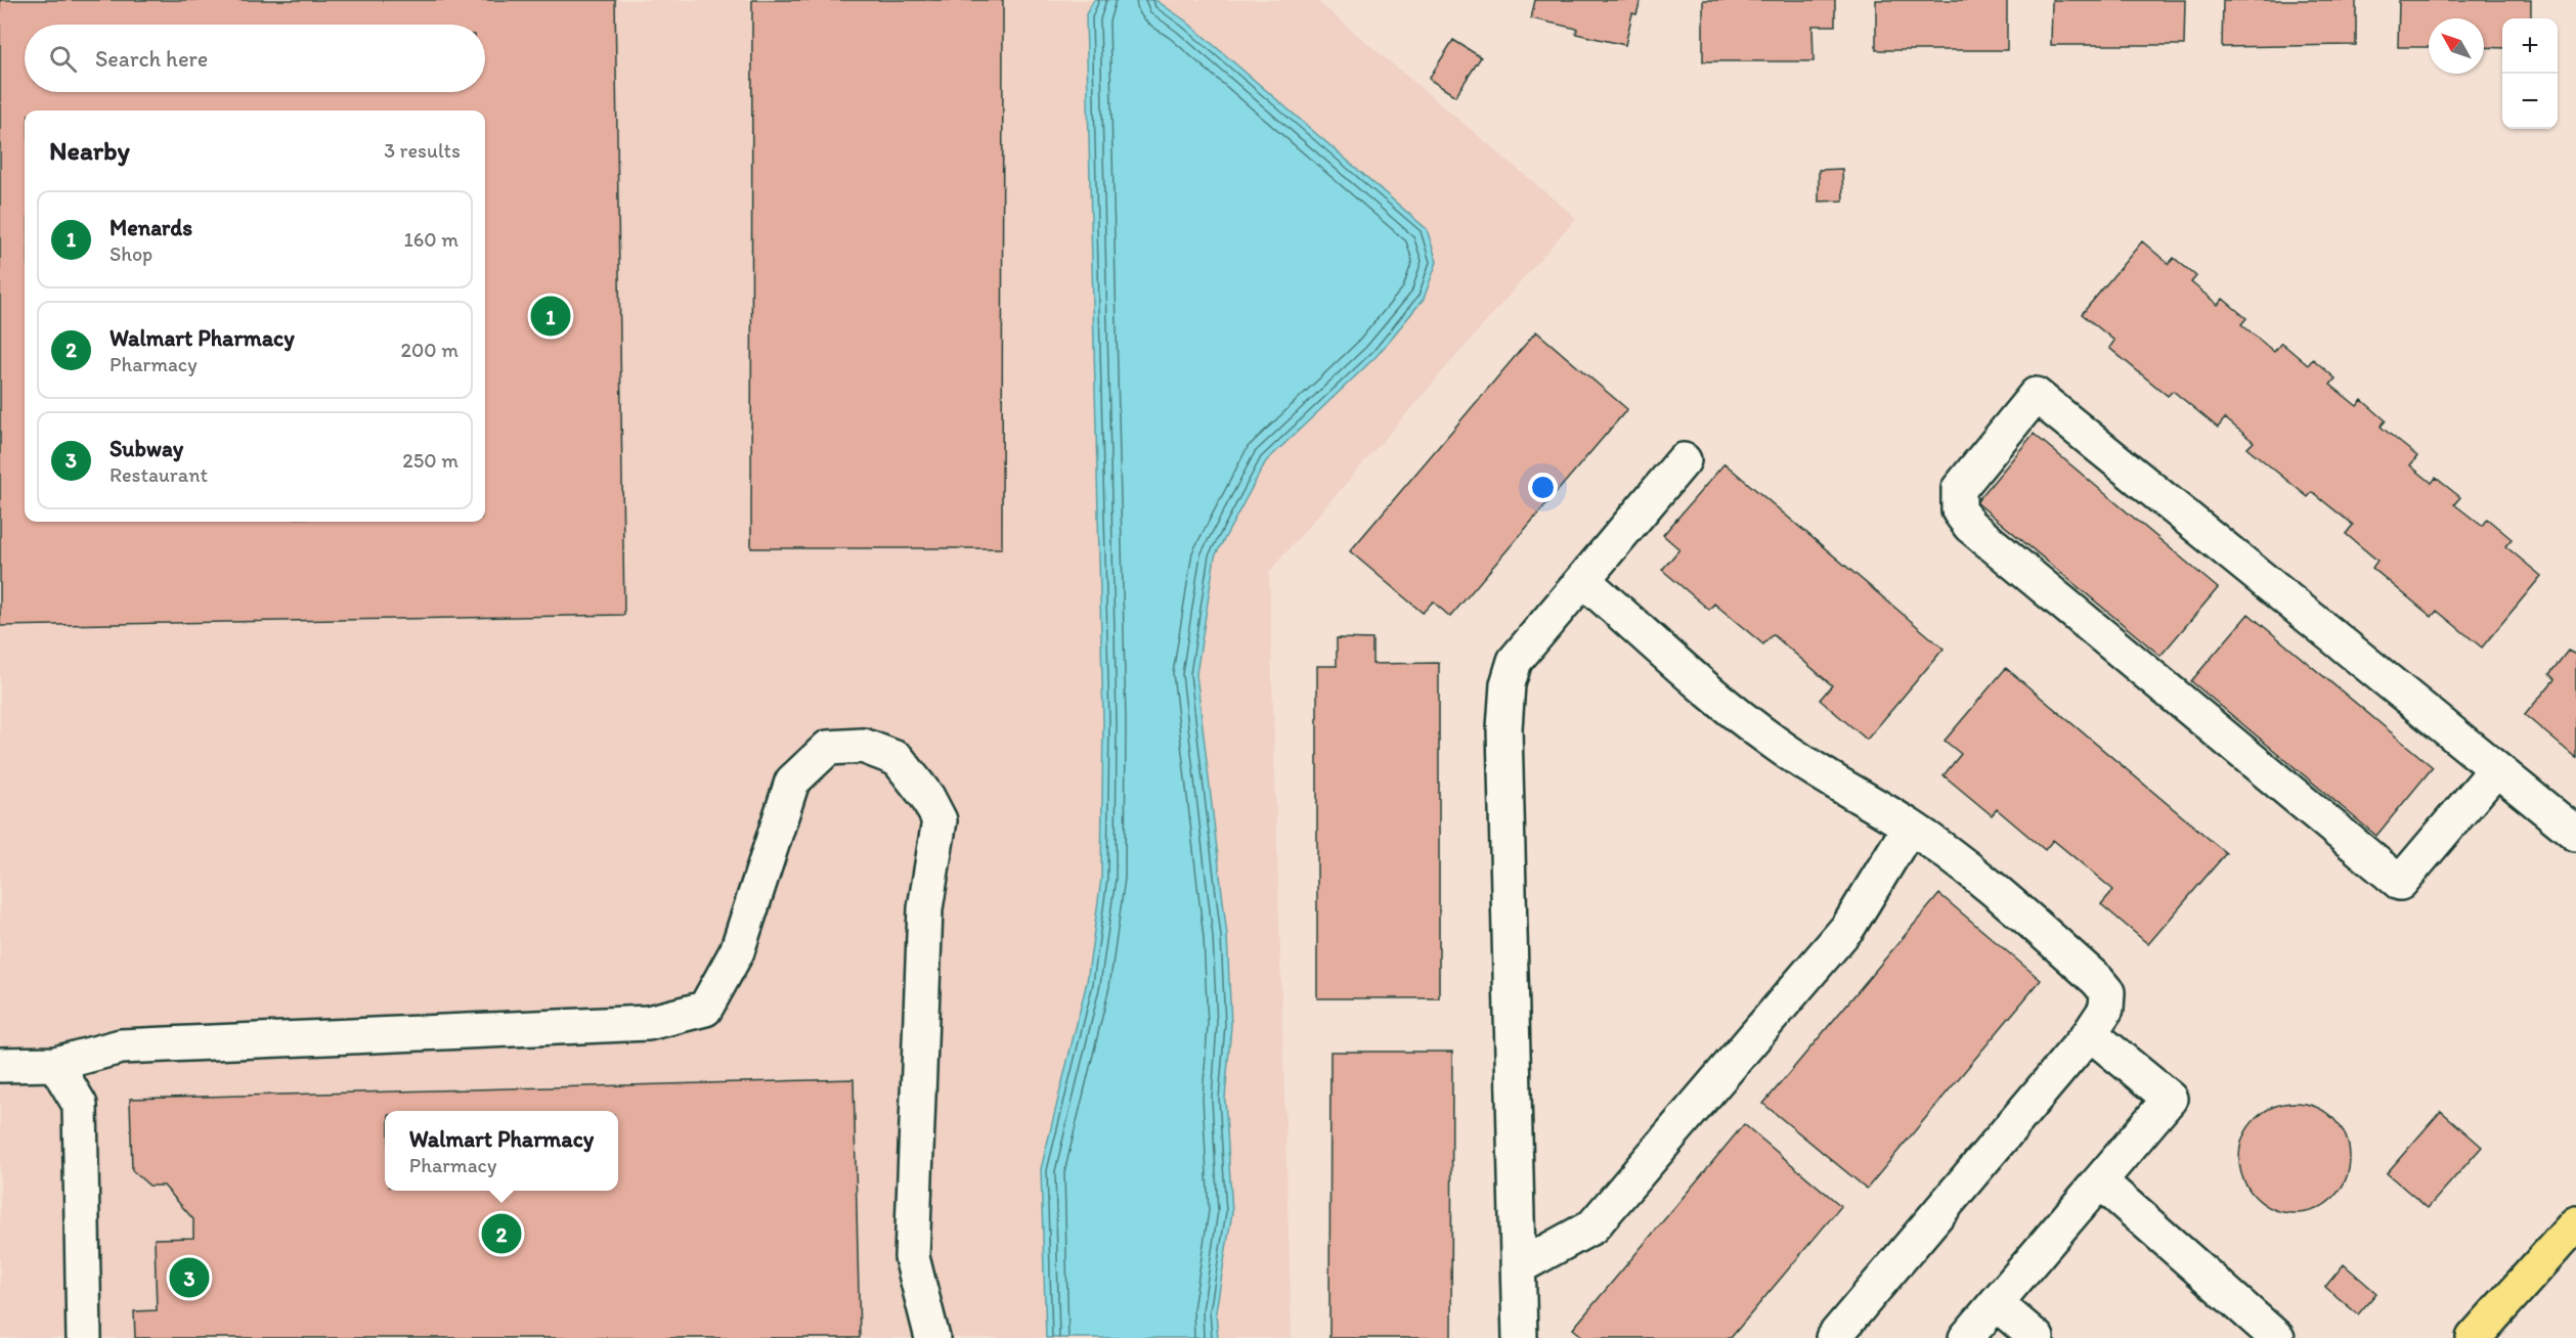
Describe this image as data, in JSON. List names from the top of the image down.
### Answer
{
  "north": "top left",
  "page": {
    "map_buttons": ["+", "−"],
    "search": "Search here",
    "heading": ["Nearby", "3 results"],
    "list": [
      {
        "mark": "1",
        "name": "Menards",
        "note": "Shop",
        "value": "160 m"
      },
      {
        "mark": "2",
        "name": "Walmart Pharmacy",
        "note": "Pharmacy",
        "value": "200 m"
      },
      {
        "mark": "3",
        "name": "Subway",
        "note": "Restaurant",
        "value": "250 m"
      }
    ],
    "pins": ["1", "2", "3"],
    "popup": ["Walmart Pharmacy", "Pharmacy"]
  }
}
